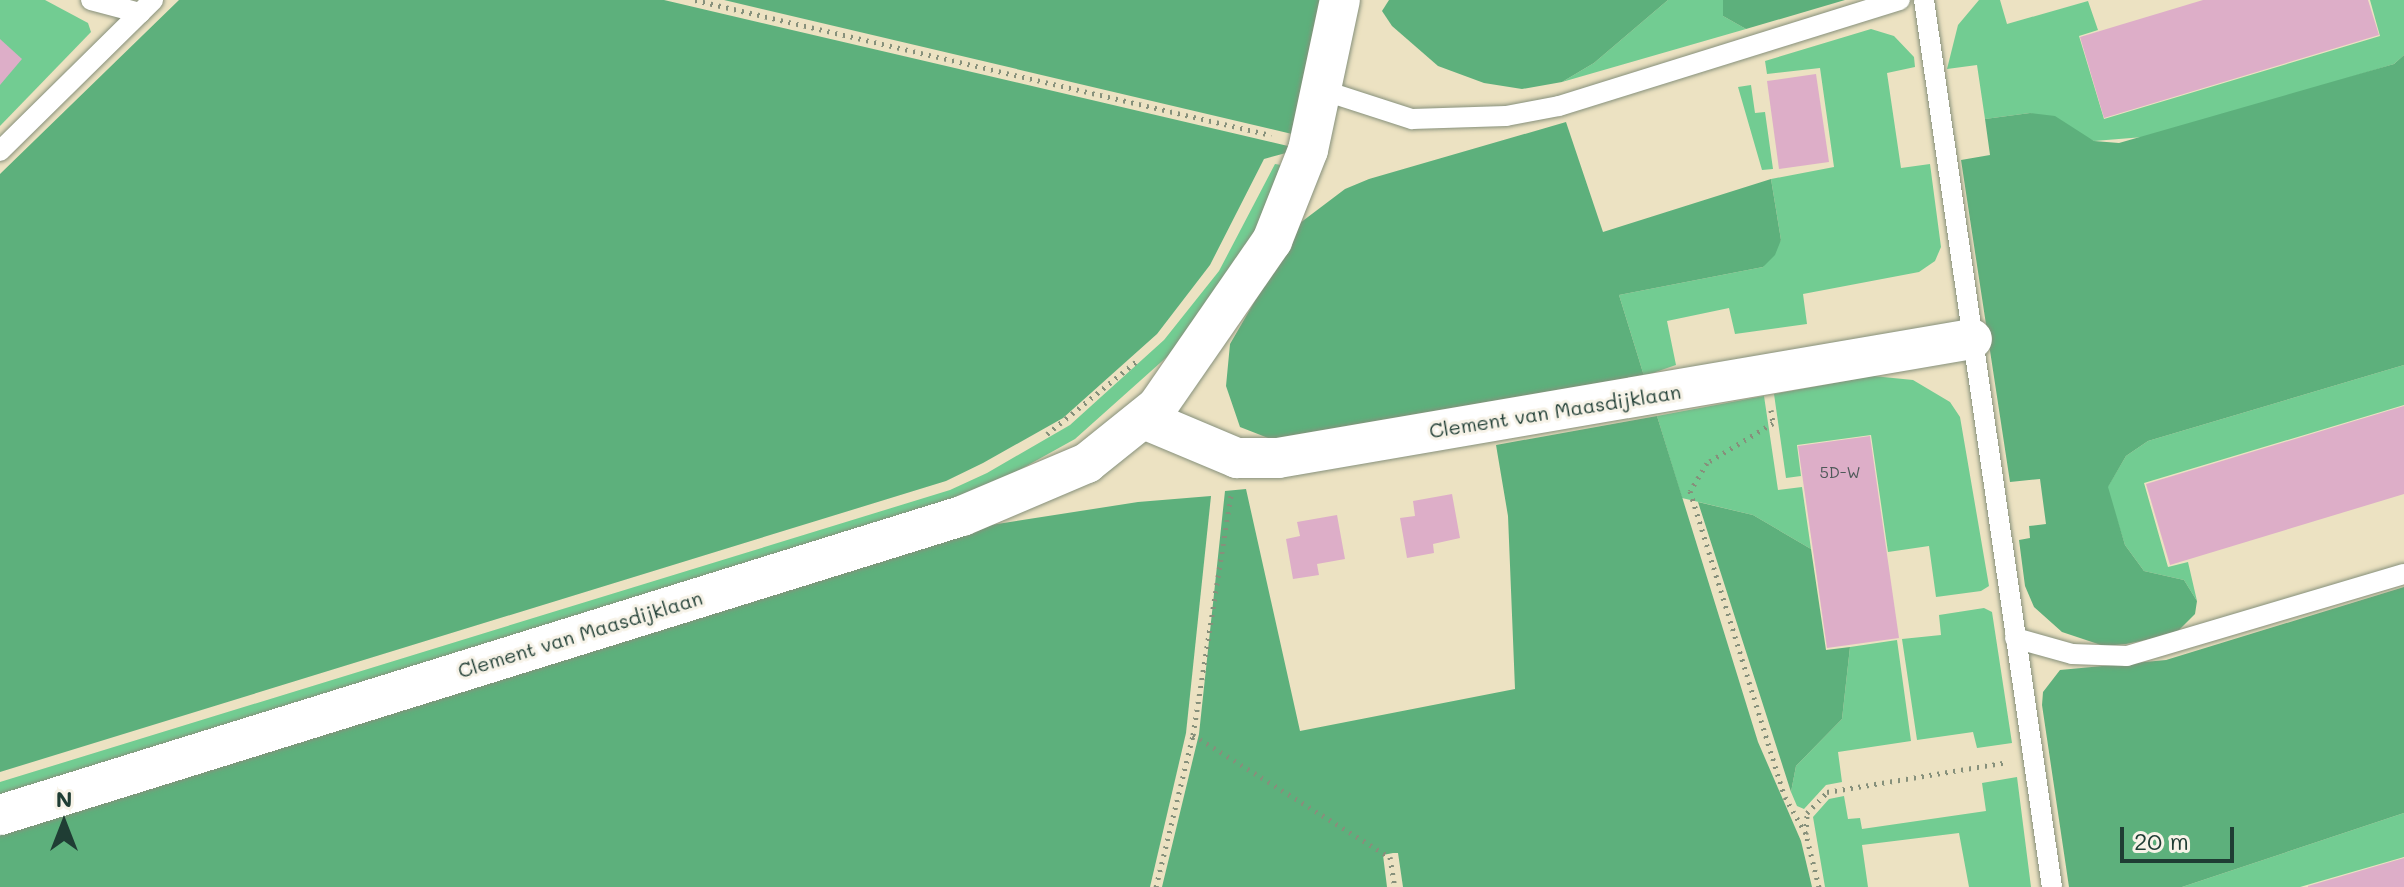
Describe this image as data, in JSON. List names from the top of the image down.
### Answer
{
  "streets": {
    "street": ["Clement van Maasdijklaan"]
  },
  "house_numbers": ["5D-W"],
  "scale_bar": "20 m",
  "north": "top"
}
